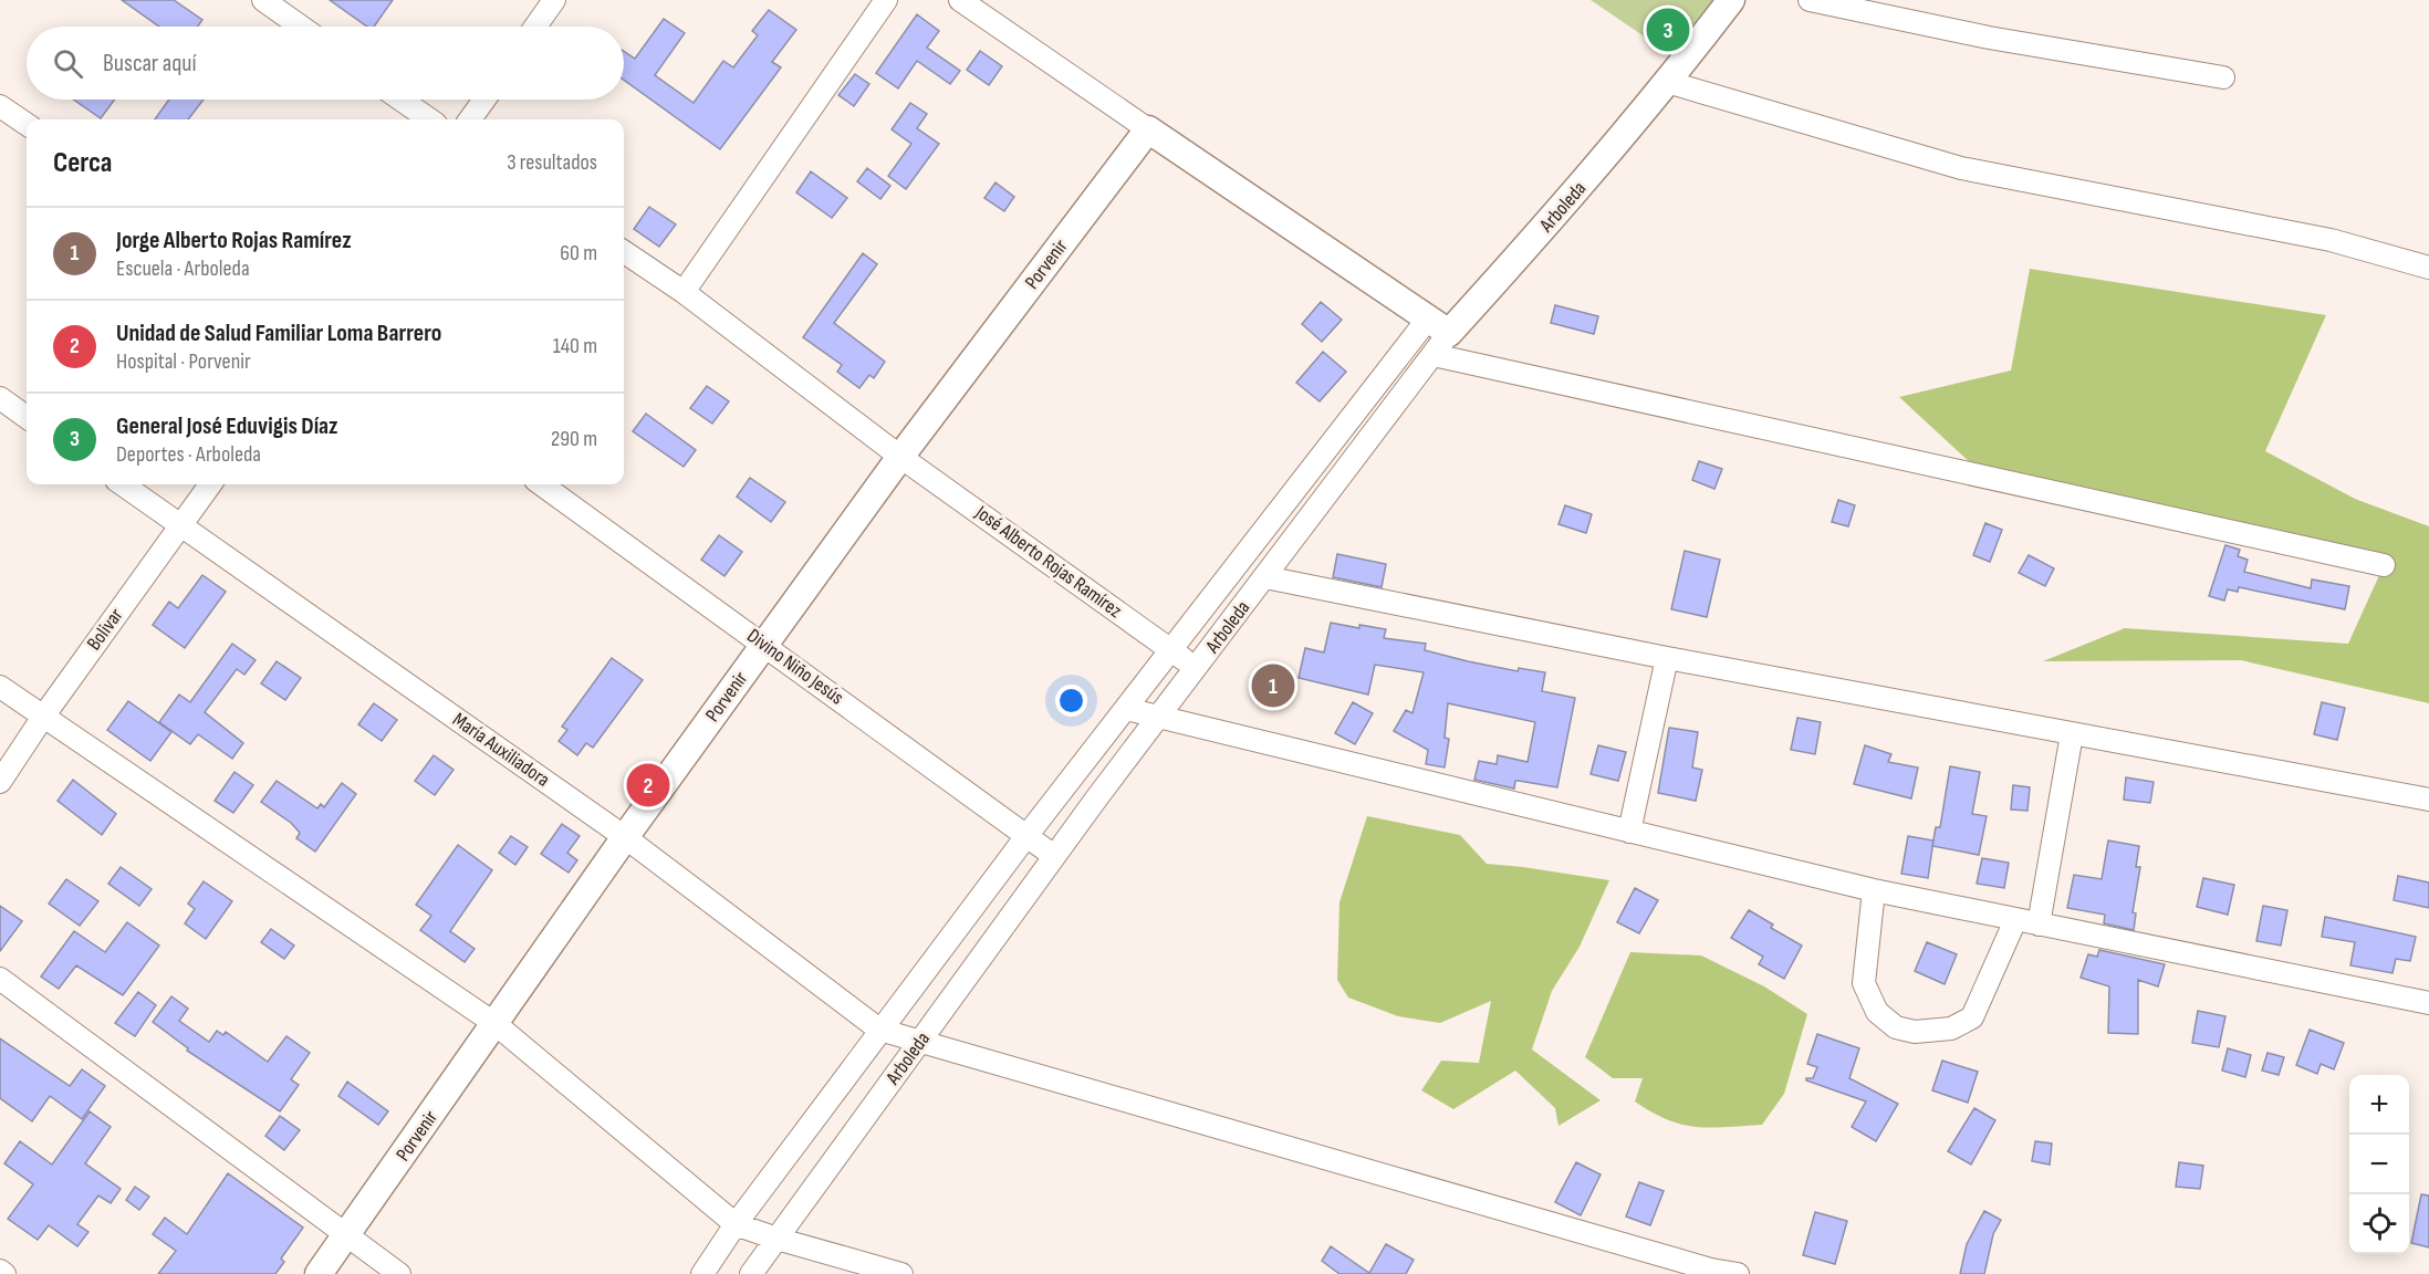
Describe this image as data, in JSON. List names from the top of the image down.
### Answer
{
  "streets": {
    "street": [
      "Arboleda",
      "Porvenir",
      "José Alberto Rojas Ramírez",
      "Bolivar",
      "Divino Niño Jesús",
      "María Auxiliadora"
    ]
  },
  "crossings": [
    ["Arboleda", "José Alberto Rojas Ramírez"],
    ["Arboleda", "Divino Niño Jesús"],
    ["Arboleda", "María Auxiliadora"],
    ["Porvenir", "José Alberto Rojas Ramírez"],
    ["Porvenir", "Divino Niño Jesús"],
    ["Porvenir", "María Auxiliadora"],
    ["Bolivar", "María Auxiliadora"]
  ],
  "page": {
    "pins": ["3", "1", "2"],
    "search": "Buscar aquí",
    "heading": ["Cerca", "3 resultados"],
    "list": [
      {
        "mark": "1",
        "name": "Jorge Alberto Rojas Ramírez",
        "note": "Escuela · Arboleda",
        "value": "60 m"
      },
      {
        "mark": "2",
        "name": "Unidad de Salud Familiar Loma Barrero",
        "note": "Hospital · Porvenir",
        "value": "140 m"
      },
      {
        "mark": "3",
        "name": "General José Eduvigis Díaz",
        "note": "Deportes · Arboleda",
        "value": "290 m"
      }
    ],
    "map_buttons": ["+", "−"]
  }
}
